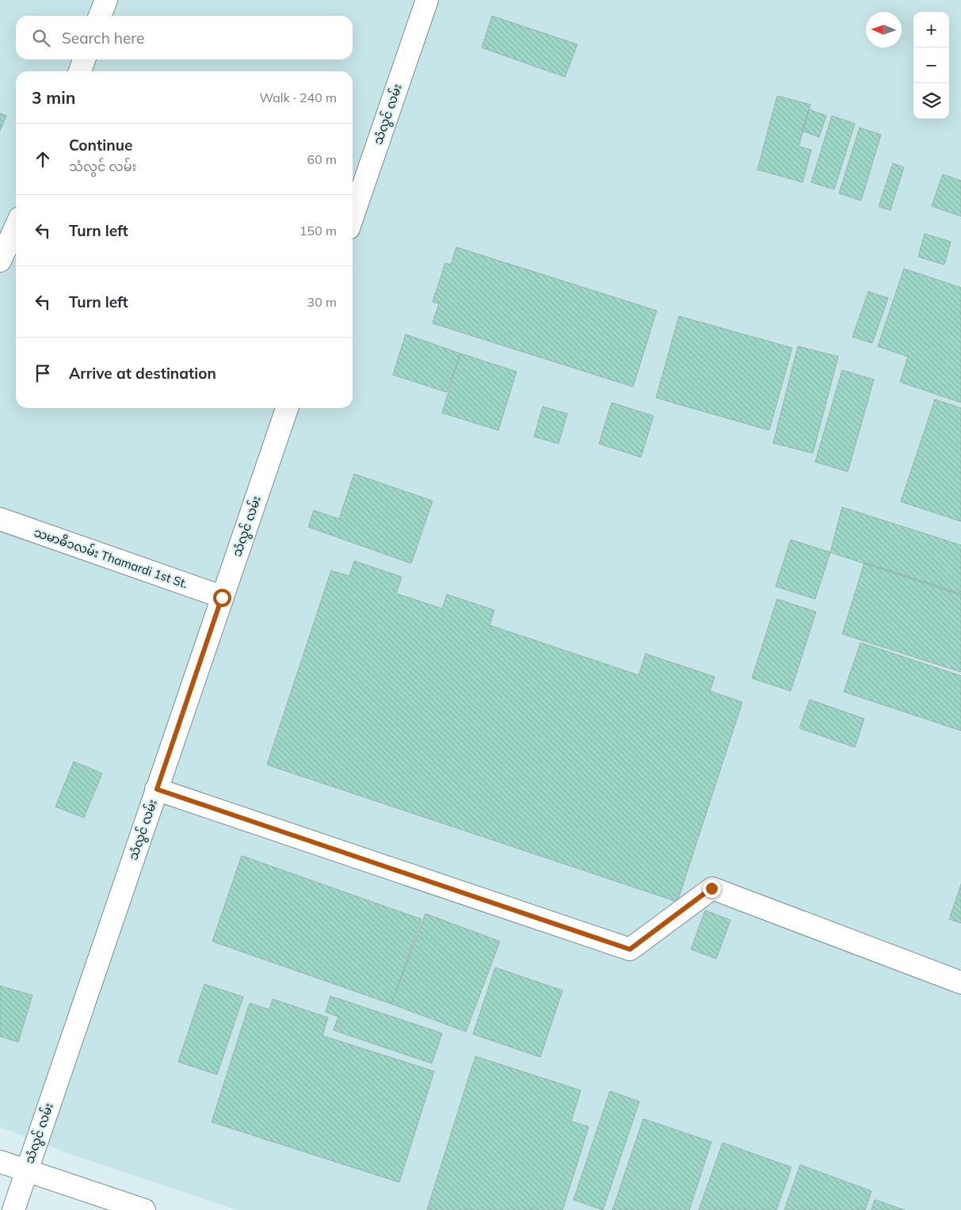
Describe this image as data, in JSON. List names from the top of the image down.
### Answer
{
  "streets": {
    "street": ["သံလွင် လမ်း", "သမာဓိ၁လမ်း Thamardi 1st St."]
  },
  "crossings": [
    ["သံလွင် လမ်း", "သမာဓိ၁လမ်း Thamardi 1st St."]
  ],
  "north": "left",
  "page": {
    "map_buttons": ["+", "−"],
    "search": "Search here",
    "heading": ["3 min", "Walk · 240 m"],
    "list": [
      ["Continue", "သံလွင် လမ်း", "60 m"],
      ["Turn left", "150 m"],
      ["Turn left", "30 m"],
      "Arrive at destination"
    ]
  }
}
